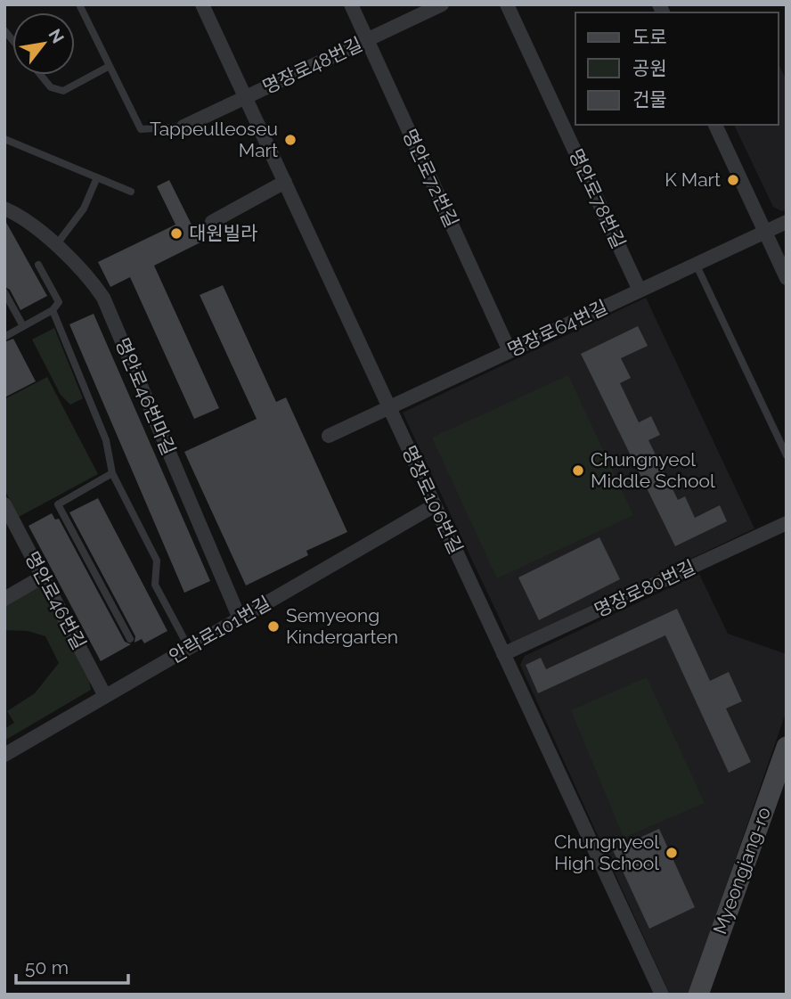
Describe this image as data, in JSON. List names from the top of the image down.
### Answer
{
  "streets": {
    "main road": ["Myeongjang-ro"],
    "street": [
      "명장로48번길",
      "명안로72번길",
      "명안로78번길",
      "명장로64번길",
      "명안로46번마길",
      "명장로106번길",
      "명장로80번길",
      "명안로46번길",
      "안락로101번길"
    ]
  },
  "crossings": [
    ["명장로48번길", "명안로72번길"],
    ["명장로48번길", "명장로106번길"],
    ["명안로72번길", "명장로64번길"],
    ["명안로78번길", "명장로64번길"],
    ["명장로64번길", "명장로106번길"],
    ["명안로46번마길", "안락로101번길"],
    ["명장로106번길", "명장로80번길"],
    ["명장로106번길", "안락로101번길"],
    ["명안로46번길", "안락로101번길"]
  ],
  "places": [
    "Tappeulleoseu Mart",
    "K Mart",
    "대원빌라",
    "Chungnyeol Middle School",
    "Semyeong Kindergarten",
    "Chungnyeol High School"
  ],
  "legend": ["도로", "공원", "건물"],
  "scale_bar": "50 m",
  "north": "top right"
}
